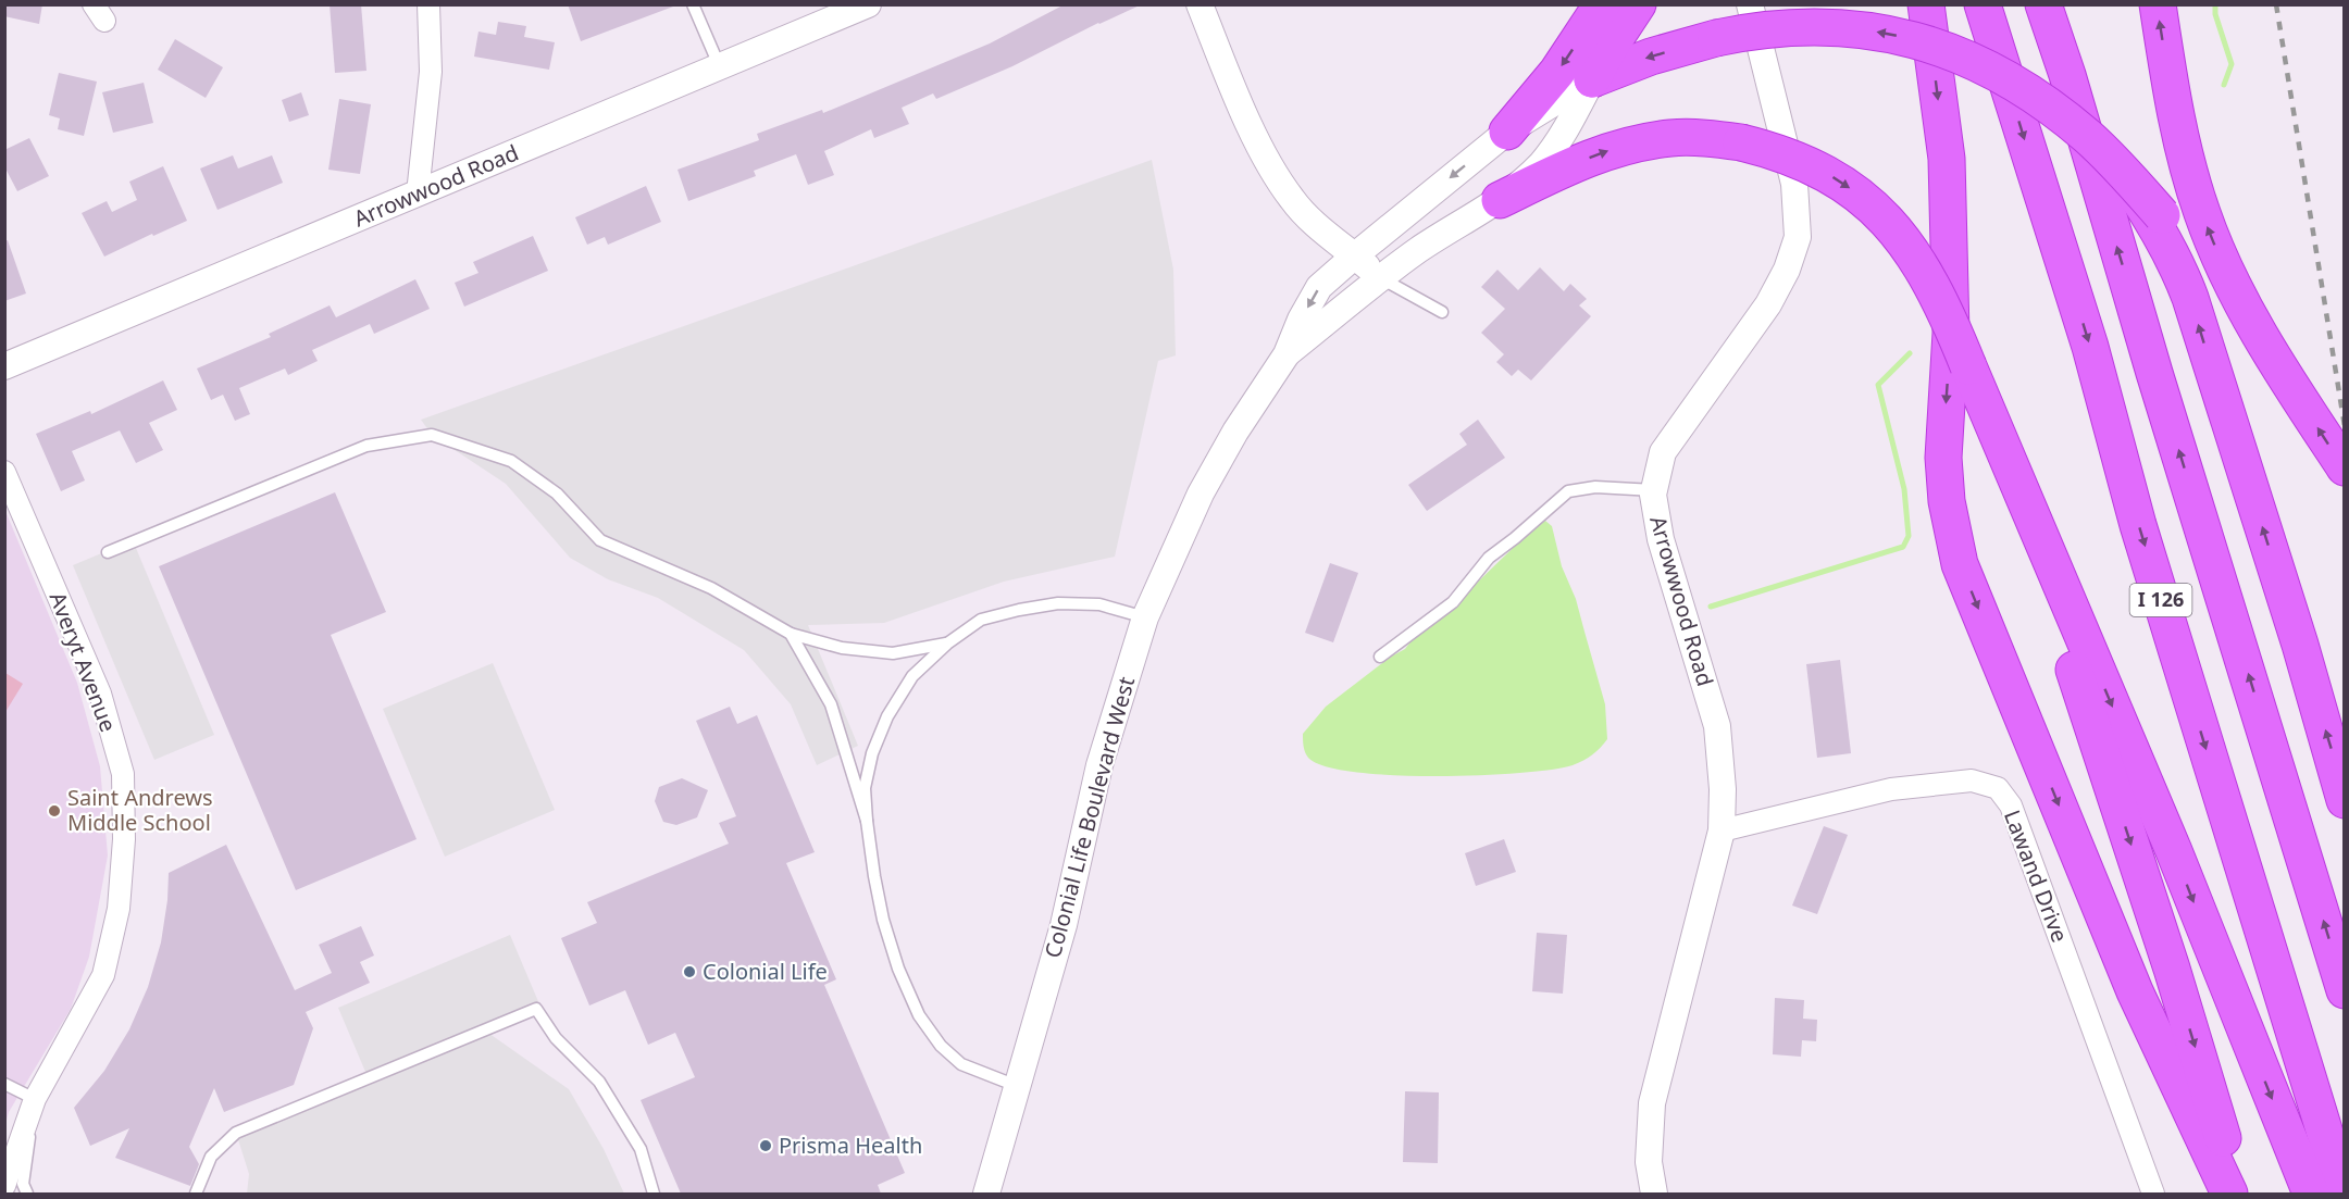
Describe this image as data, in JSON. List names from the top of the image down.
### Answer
{
  "streets": {
    "highway": ["I 126"],
    "street": [
      "Arrowwood Road",
      "Averyt Avenue",
      "Colonial Life Boulevard West",
      "Lawand Drive"
    ]
  },
  "crossings": [
    ["Arrowwood Road", "Lawand Drive"]
  ],
  "places": ["Saint Andrews Middle School", "Colonial Life", "Prisma Health"]
}
